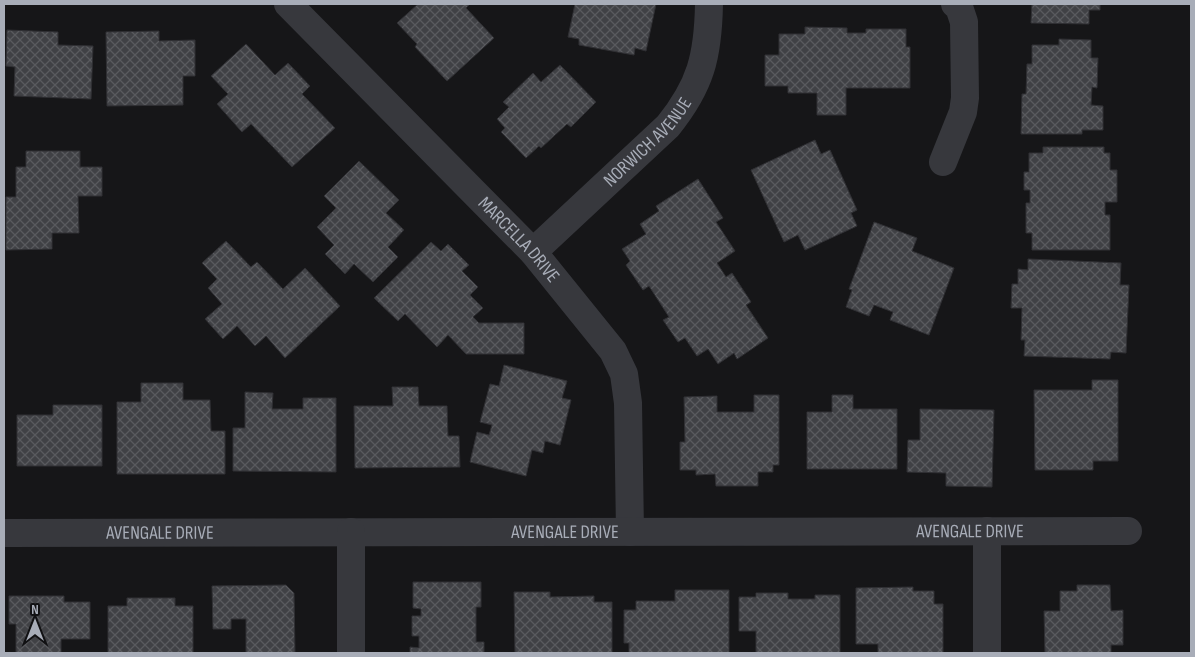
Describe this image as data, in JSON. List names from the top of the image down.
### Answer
{
  "streets": {
    "street": ["NORWICH AVENUE", "MARCELLA DRIVE", "AVENGALE DRIVE"]
  },
  "crossings": [
    ["NORWICH AVENUE", "MARCELLA DRIVE"],
    ["MARCELLA DRIVE", "AVENGALE DRIVE"]
  ],
  "north": "top"
}
